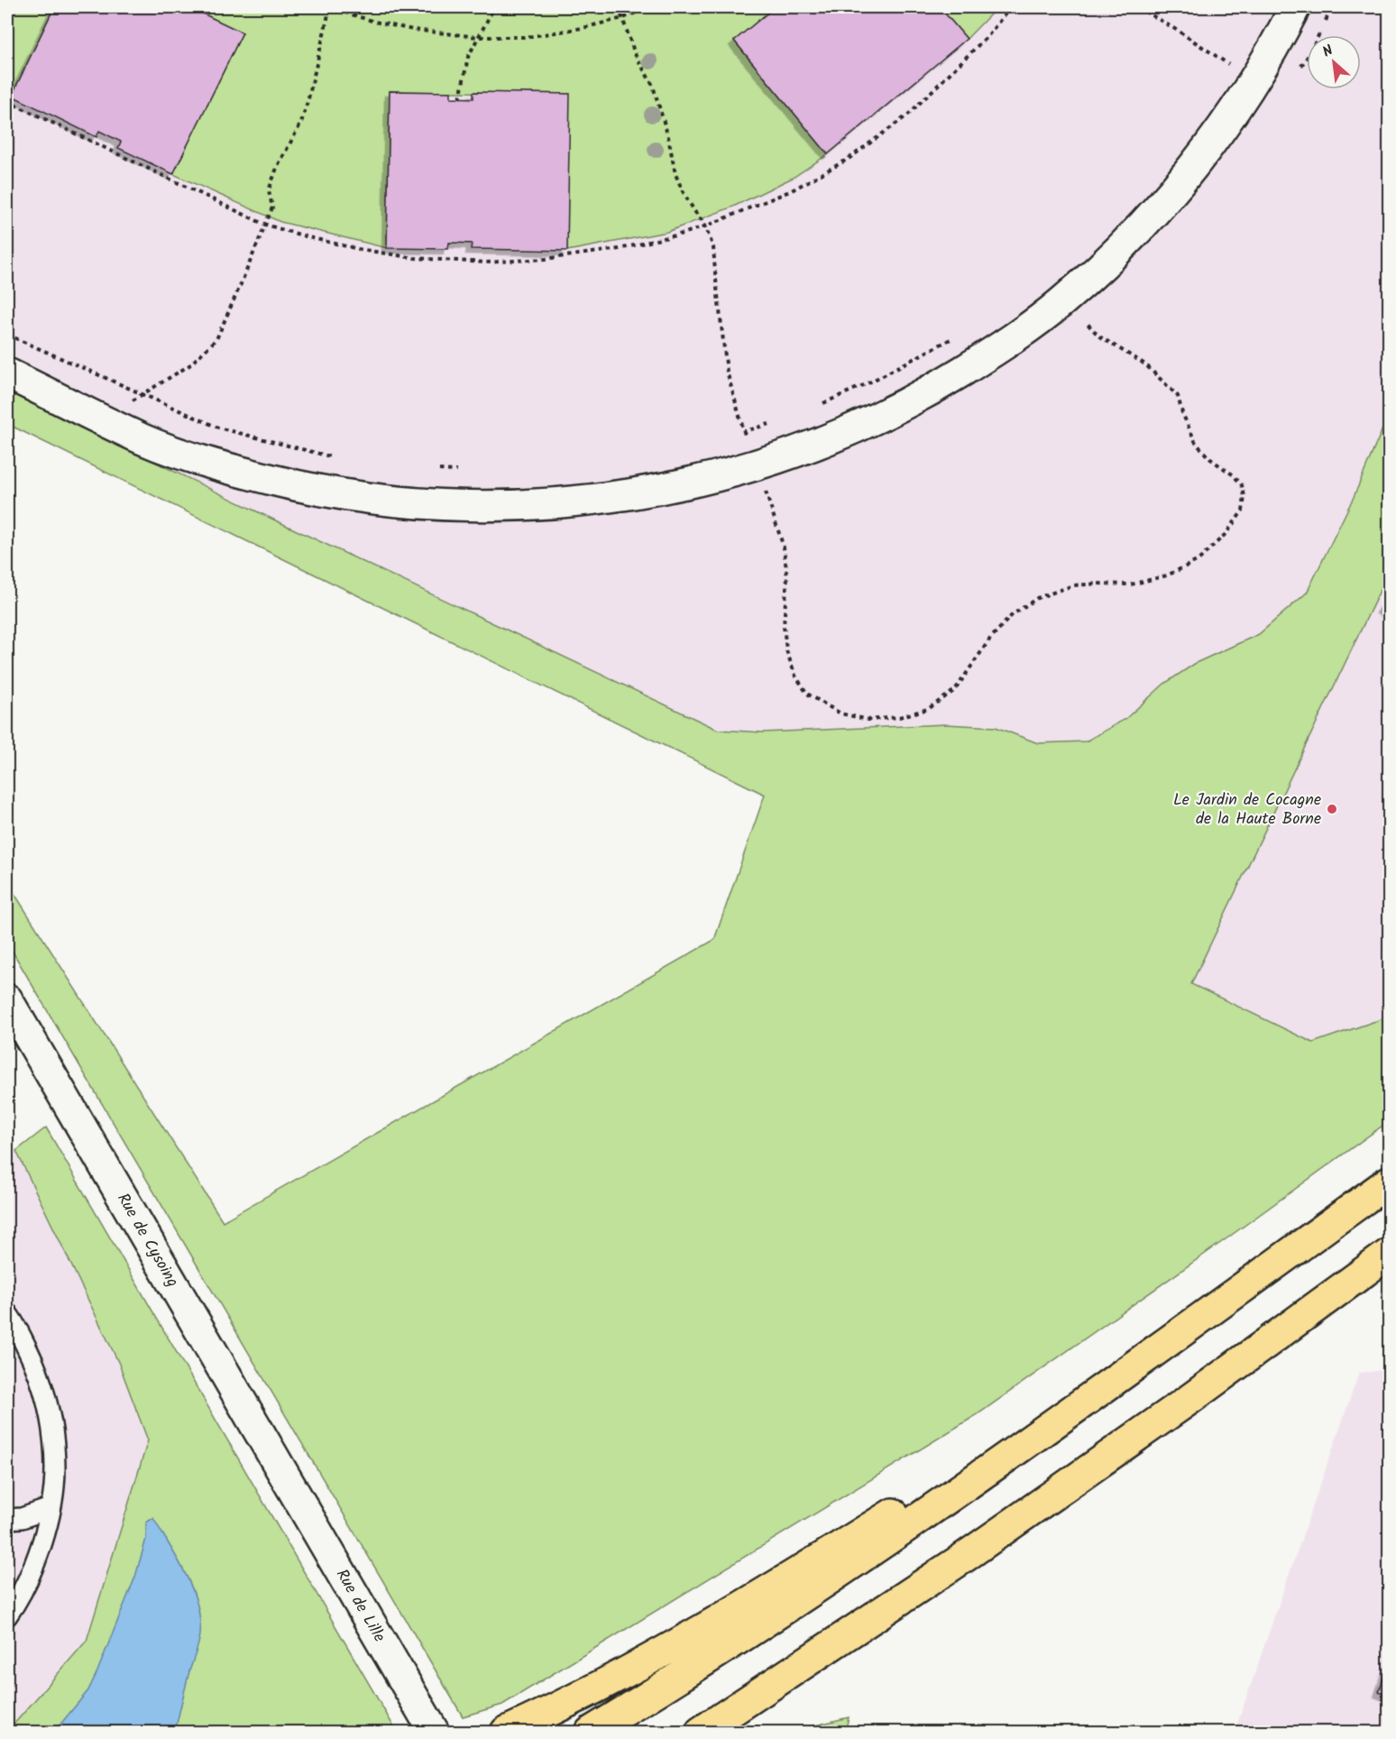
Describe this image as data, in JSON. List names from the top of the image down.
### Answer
{
  "streets": {
    "street": ["Rue de Cysoing", "Rue de Lille"]
  },
  "crossings": [
    ["Rue de Cysoing", "Rue de Lille"]
  ],
  "places": ["Le Jardin de Cocagne de la Haute Borne"],
  "north": "top left"
}
